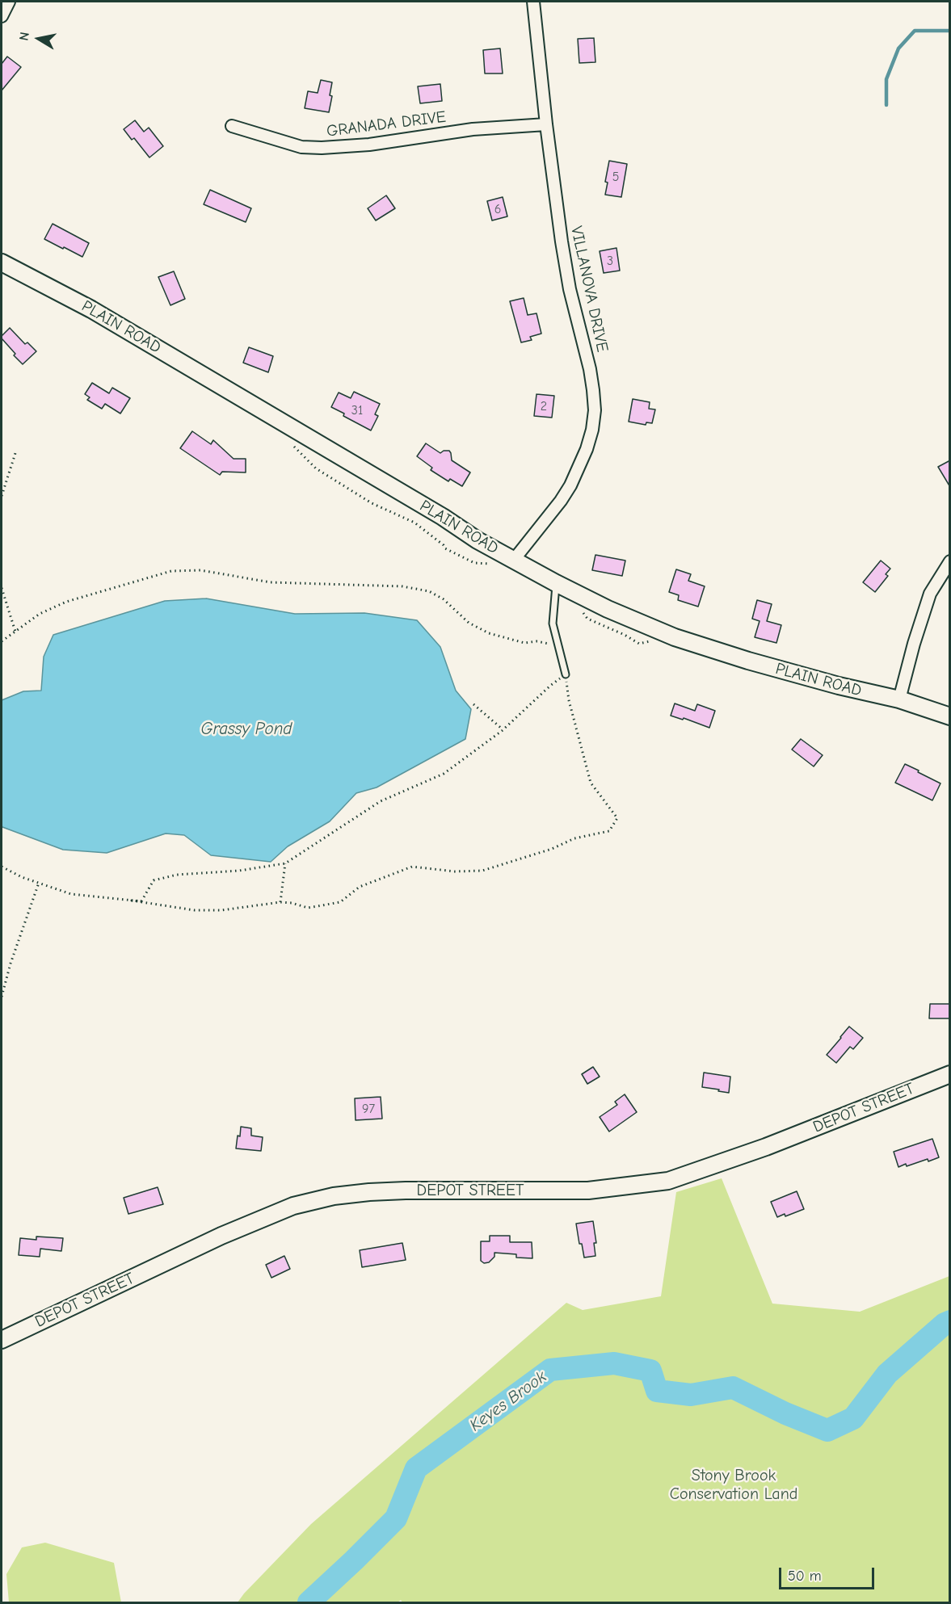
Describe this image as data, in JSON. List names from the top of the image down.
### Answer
{
  "streets": {
    "main road": ["PLAIN ROAD", "DEPOT STREET"],
    "street": ["GRANADA DRIVE", "VILLANOVA DRIVE"]
  },
  "crossings": [
    ["GRANADA DRIVE", "VILLANOVA DRIVE"],
    ["VILLANOVA DRIVE", "PLAIN ROAD"]
  ],
  "water": ["Grassy Pond", "Keyes Brook"],
  "parks": ["Stony Brook Conservation Land"],
  "house_numbers": [
    "5",
    "6",
    "3",
    "2",
    "31",
    "97"
  ],
  "scale_bar": "50 m",
  "north": "left"
}
